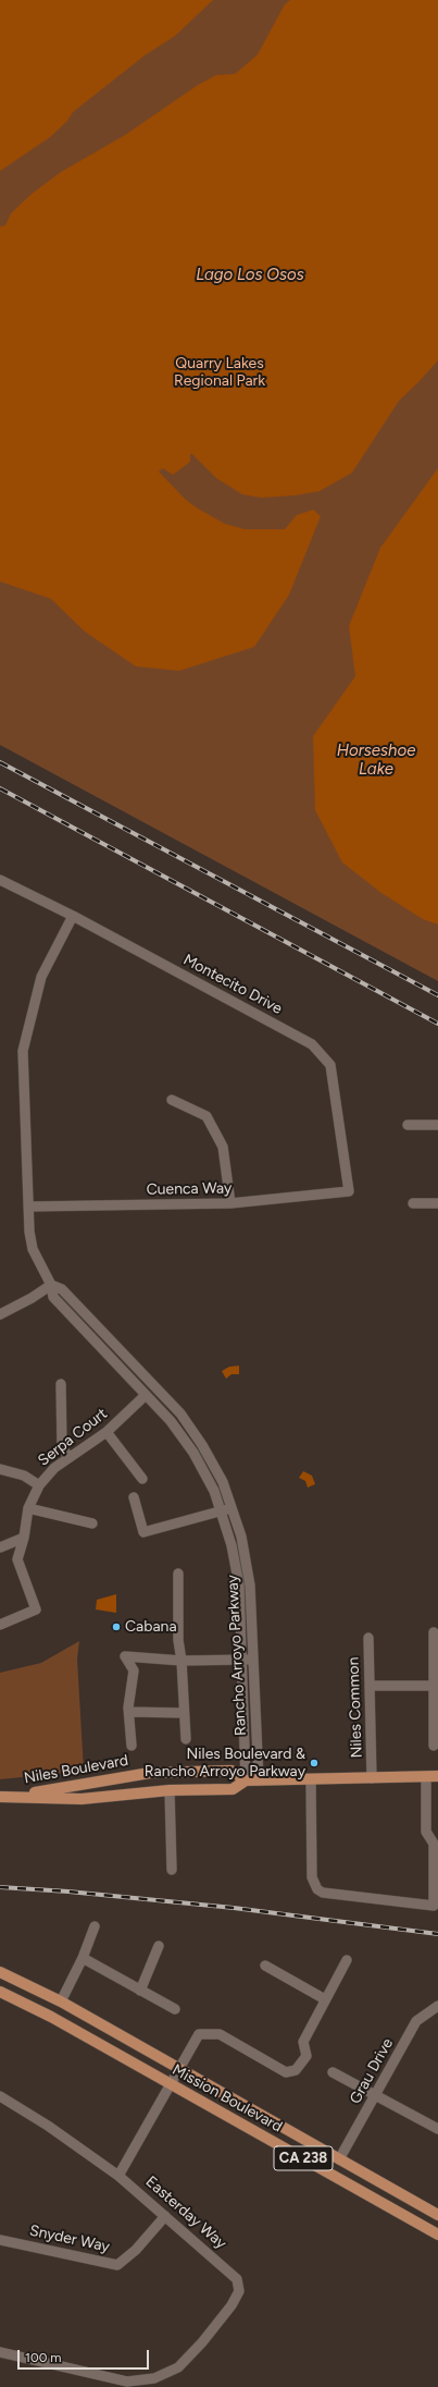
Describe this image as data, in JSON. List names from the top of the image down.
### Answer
{
  "streets": {
    "main road": ["Niles Boulevard", "Mission Boulevard", "CA 238"],
    "street": [
      "Montecito Drive",
      "Cuenca Way",
      "Serpa Court",
      "Rancho Arroyo Parkway",
      "Niles Common",
      "Grau Drive",
      "Easterday Way",
      "Snyder Way"
    ]
  },
  "crossings": [
    ["Montecito Drive", "Cuenca Way"],
    ["Montecito Drive", "Rancho Arroyo Parkway"],
    ["Cuenca Way", "Rancho Arroyo Parkway"],
    ["Serpa Court", "Rancho Arroyo Parkway"],
    ["Rancho Arroyo Parkway", "Niles Boulevard"],
    ["Niles Common", "Niles Boulevard"],
    ["Grau Drive", "Mission Boulevard"],
    ["Easterday Way", "Snyder Way"]
  ],
  "water": ["Lago Los Osos", "Horseshoe Lake"],
  "parks": ["Quarry Lakes Regional Park"],
  "places": ["Cabana", "Niles Boulevard & Rancho Arroyo Parkway"],
  "scale_bar": "100 m"
}
